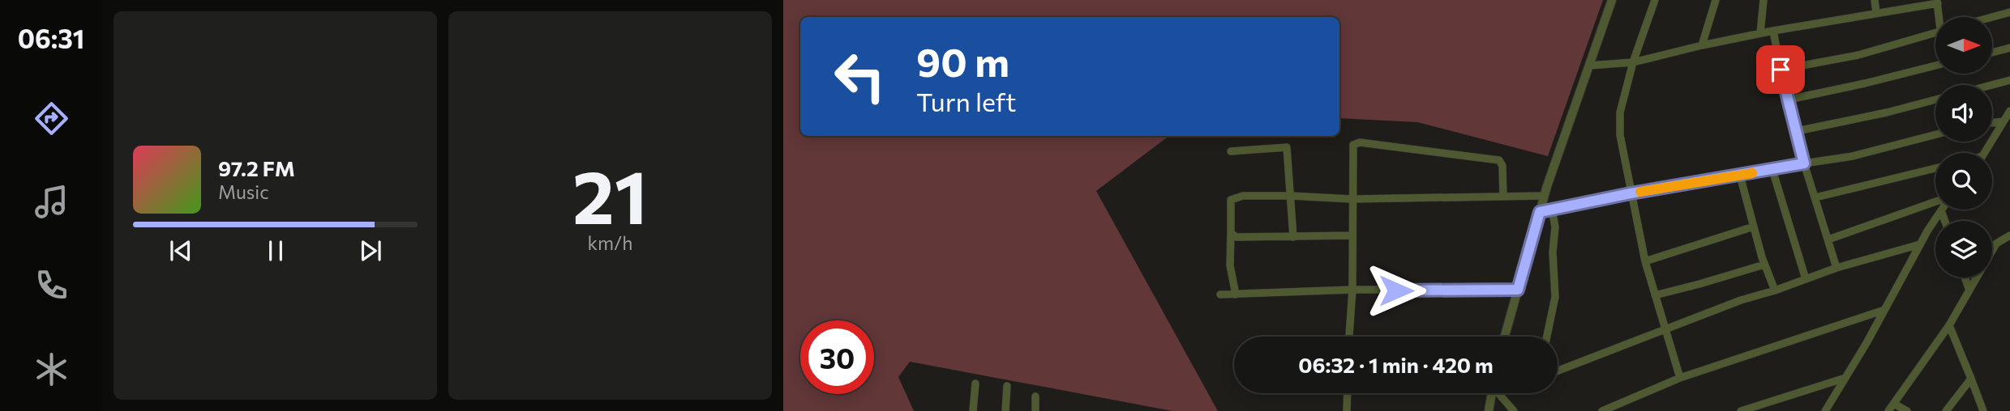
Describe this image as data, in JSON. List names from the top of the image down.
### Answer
{
  "north": "right",
  "page": {
    "tabs": "06:31",
    "tile": ["21", "km/h"],
    "turn": ["90 m", "Turn left"],
    "song": ["97.2 FM", "Music"],
    "limit": "30",
    "trip": "06:32 · 1 min · 420 m"
  }
}
